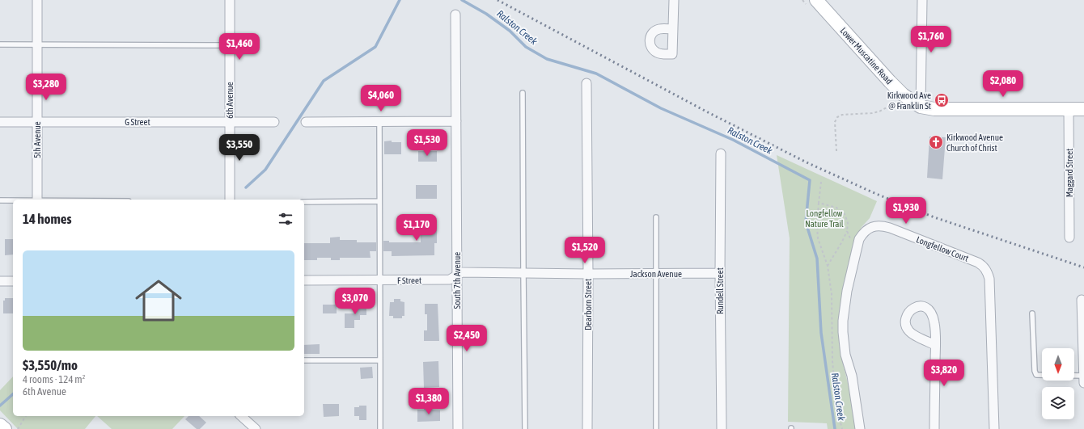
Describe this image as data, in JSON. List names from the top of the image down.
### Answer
{
  "streets": {
    "main road": ["Lower Muscatine Road"],
    "street": [
      "6th Avenue",
      "G Street",
      "5th Avenue",
      "Maggard Street",
      "Longfellow Court",
      "Jackson Avenue",
      "F Street",
      "South 7th Avenue",
      "Rundell Street",
      "Dearborn Street"
    ]
  },
  "crossings": [
    ["6th Avenue", "G Street"],
    ["G Street", "5th Avenue"],
    ["Jackson Avenue", "F Street"],
    ["Jackson Avenue", "South 7th Avenue"],
    ["Jackson Avenue", "Rundell Street"],
    ["Jackson Avenue", "Dearborn Street"],
    ["F Street", "South 7th Avenue"]
  ],
  "water": ["Ralston Creek"],
  "parks": ["Longfellow Nature Trail"],
  "places": {
    "bus stop": ["Kirkwood Ave @ Franklin St"],
    "church": ["Kirkwood Avenue Church of Christ"]
  },
  "north": "bottom",
  "page": {
    "price": [
      "$1,760",
      "$1,460",
      "$2,080",
      "$3,280",
      "$4,060",
      "$1,530",
      "$3,550",
      "$1,930",
      "$1,170",
      "$1,520",
      "$3,070",
      "$2,450",
      "$3,820",
      "$1,380"
    ],
    "heading": "14 homes",
    "list": [
      {
        "name": "$3,550/mo",
        "note": "4 rooms · 124 m² · 6th Avenue"
      }
    ]
  }
}
